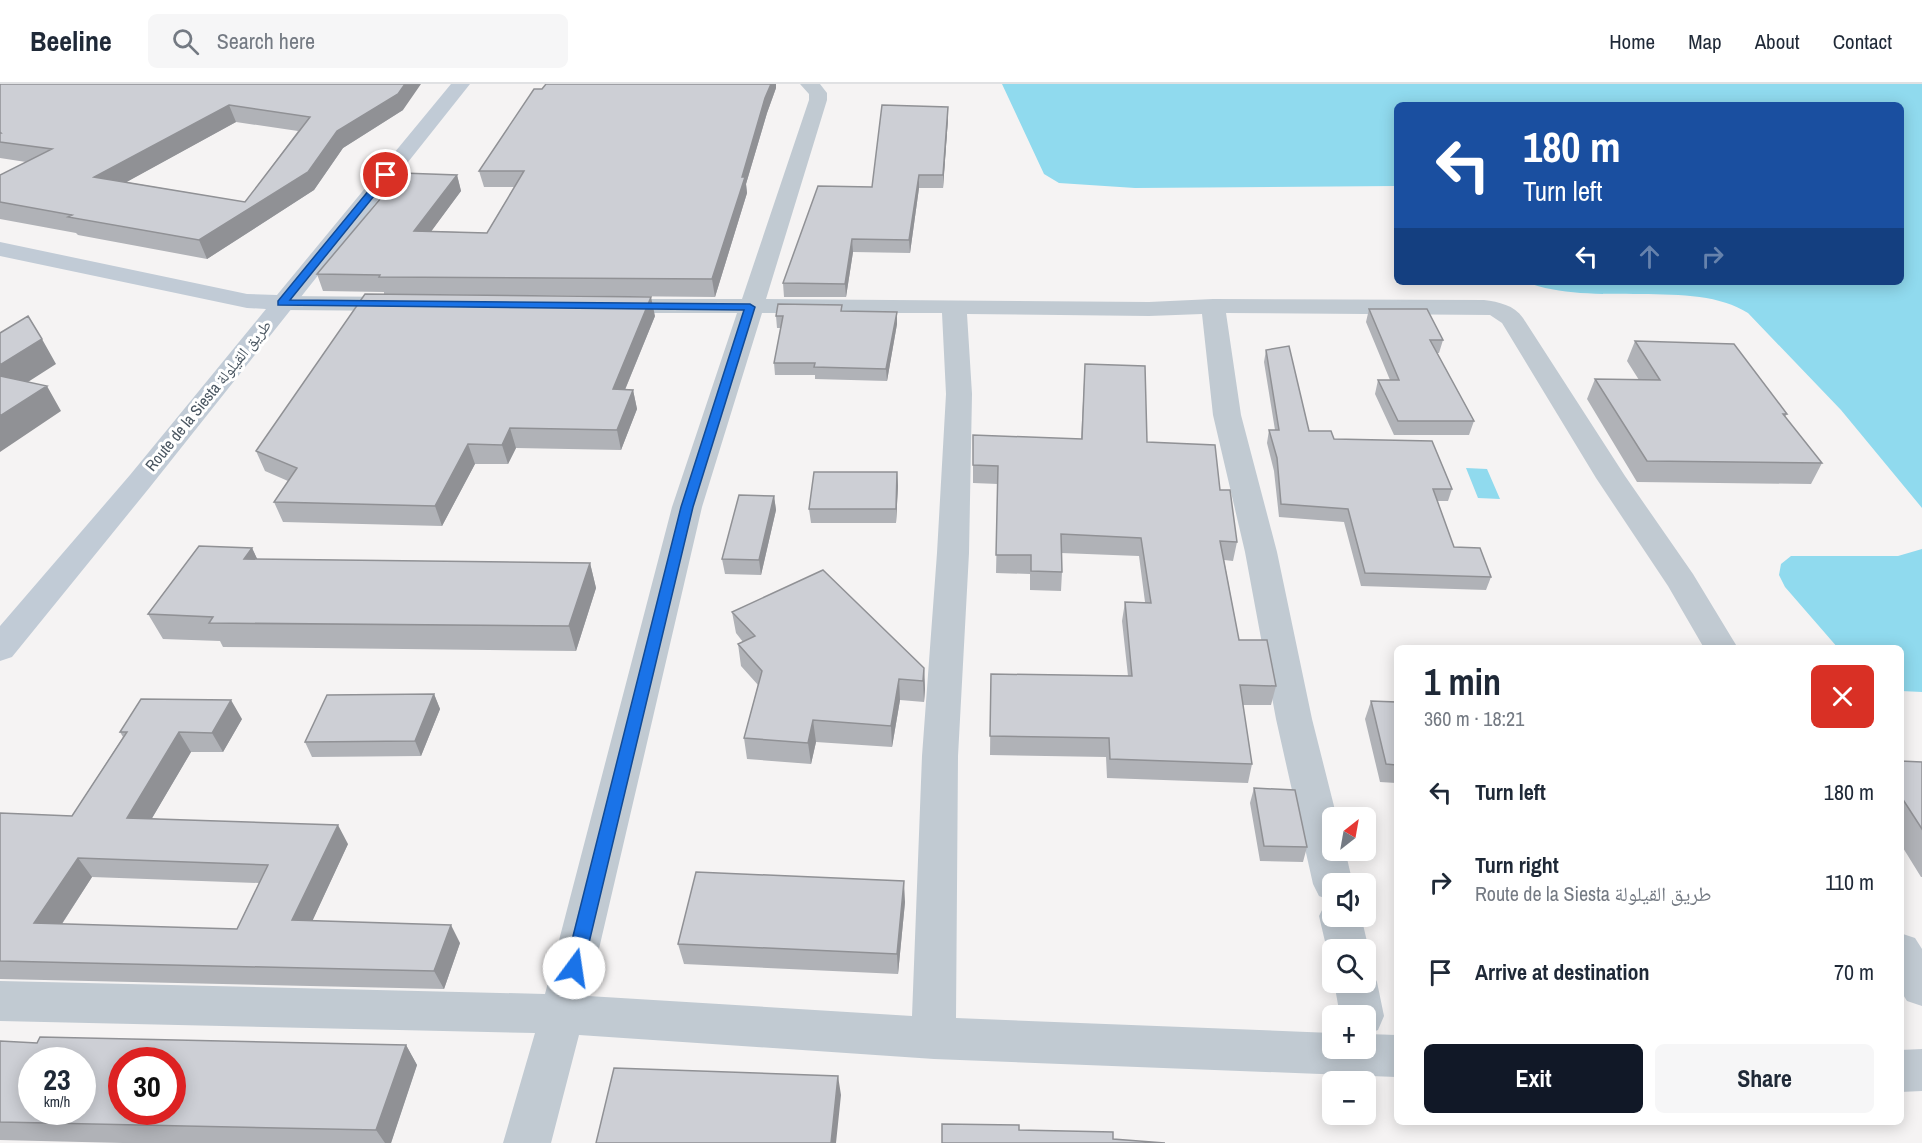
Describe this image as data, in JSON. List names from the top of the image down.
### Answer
{
  "streets": {
    "main road": ["Route de la Siesta طريق القيلولة"]
  },
  "north": "top right",
  "page": {
    "header": "Beeline",
    "search": "Search here",
    "nav": [
      "Home",
      "Map",
      "About",
      "Contact"
    ],
    "turn": ["180 m", "Turn left"],
    "heading": ["1 min", "360 m · 18:21"],
    "list": [
      {
        "name": "Turn left",
        "value": "180 m"
      },
      {
        "name": "Turn right",
        "note": "Route de la Siesta طريق القيلولة",
        "value": "110 m"
      },
      {
        "name": "Arrive at destination",
        "value": "70 m"
      }
    ],
    "map_buttons": ["+", "−"],
    "buttons": ["Exit", "Share"],
    "speed": "23 km/h",
    "limit": "30"
  }
}
